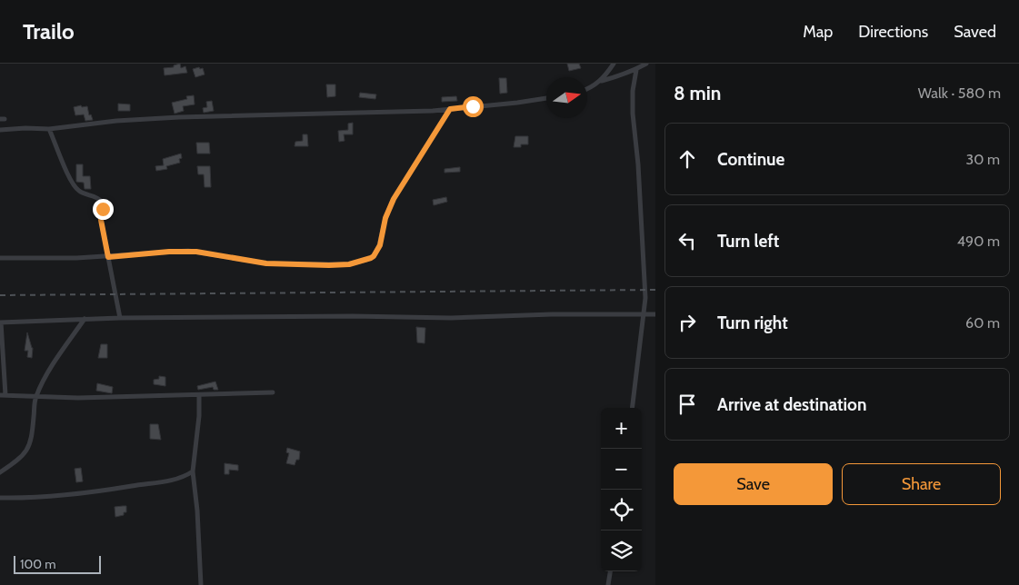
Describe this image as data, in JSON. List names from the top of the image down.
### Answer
{
  "scale_bar": "100 m",
  "north": "right",
  "page": {
    "header": "Trailo",
    "nav": ["Map", "Directions", "Saved"],
    "heading": ["8 min", "Walk · 580 m"],
    "list": [
      ["Continue", "30 m"],
      ["Turn left", "490 m"],
      ["Turn right", "60 m"],
      "Arrive at destination"
    ],
    "map_buttons": ["+", "−"],
    "buttons": ["Save", "Share"],
    "scale": "100 m"
  }
}
